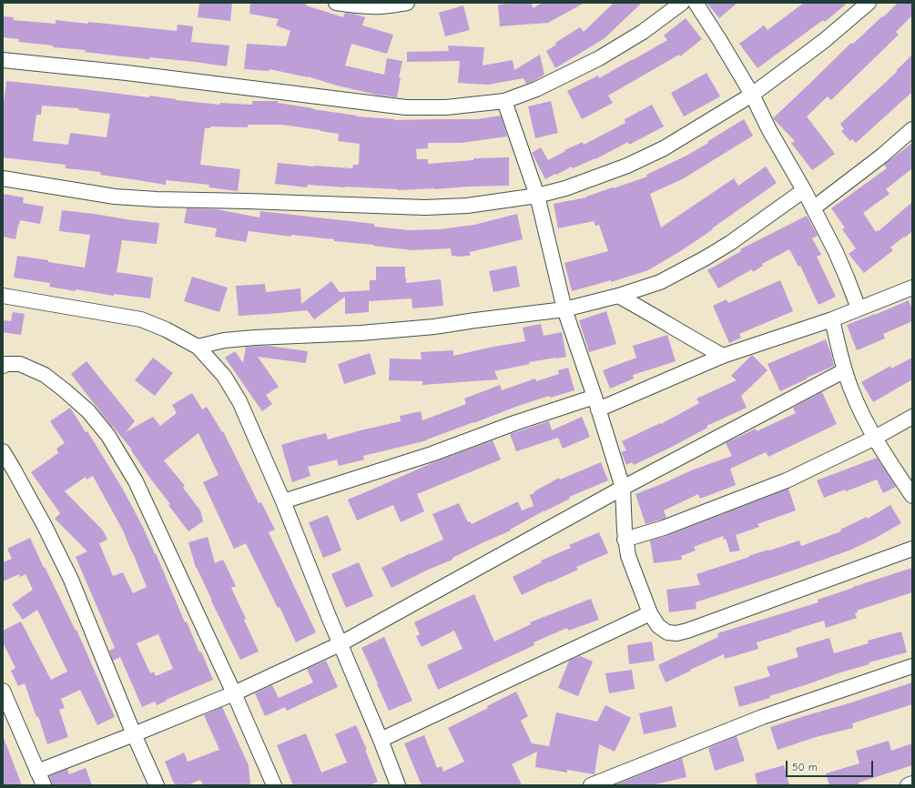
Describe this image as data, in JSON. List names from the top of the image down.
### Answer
{
  "scale_bar": "50 m"
}
